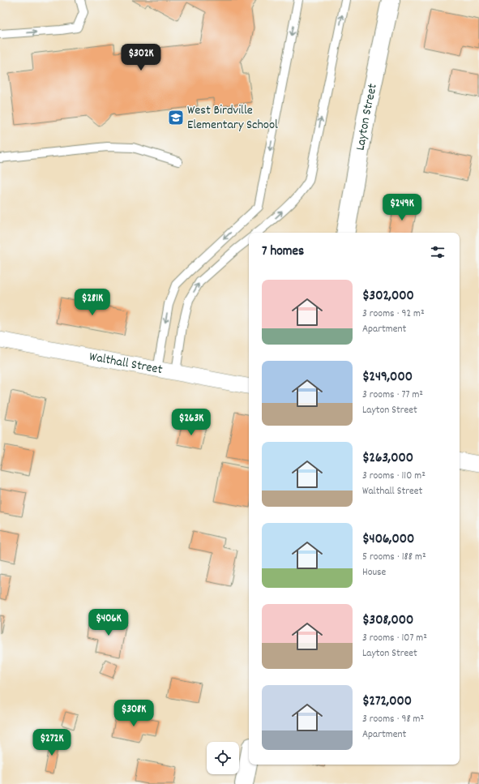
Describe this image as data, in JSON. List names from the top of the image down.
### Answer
{
  "streets": {
    "street": ["Layton Street", "Walthall Street"]
  },
  "places": {
    "school or university": ["West Birdville Elementary School"]
  },
  "page": {
    "price": [
      "$302K",
      "$249K",
      "$281K",
      "$263K",
      "$406K",
      "$308K",
      "$272K"
    ],
    "heading": "7 homes",
    "list": [
      {
        "name": "$302,000",
        "note": "3 rooms · 92 m² · Apartment"
      },
      {
        "name": "$249,000",
        "note": "3 rooms · 77 m² · Layton Street"
      },
      {
        "name": "$263,000",
        "note": "3 rooms · 110 m² · Walthall Street"
      },
      {
        "name": "$406,000",
        "note": "5 rooms · 188 m² · House"
      },
      {
        "name": "$308,000",
        "note": "3 rooms · 107 m² · Layton Street"
      },
      {
        "name": "$272,000",
        "note": "3 rooms · 98 m² · Apartment"
      }
    ]
  }
}
